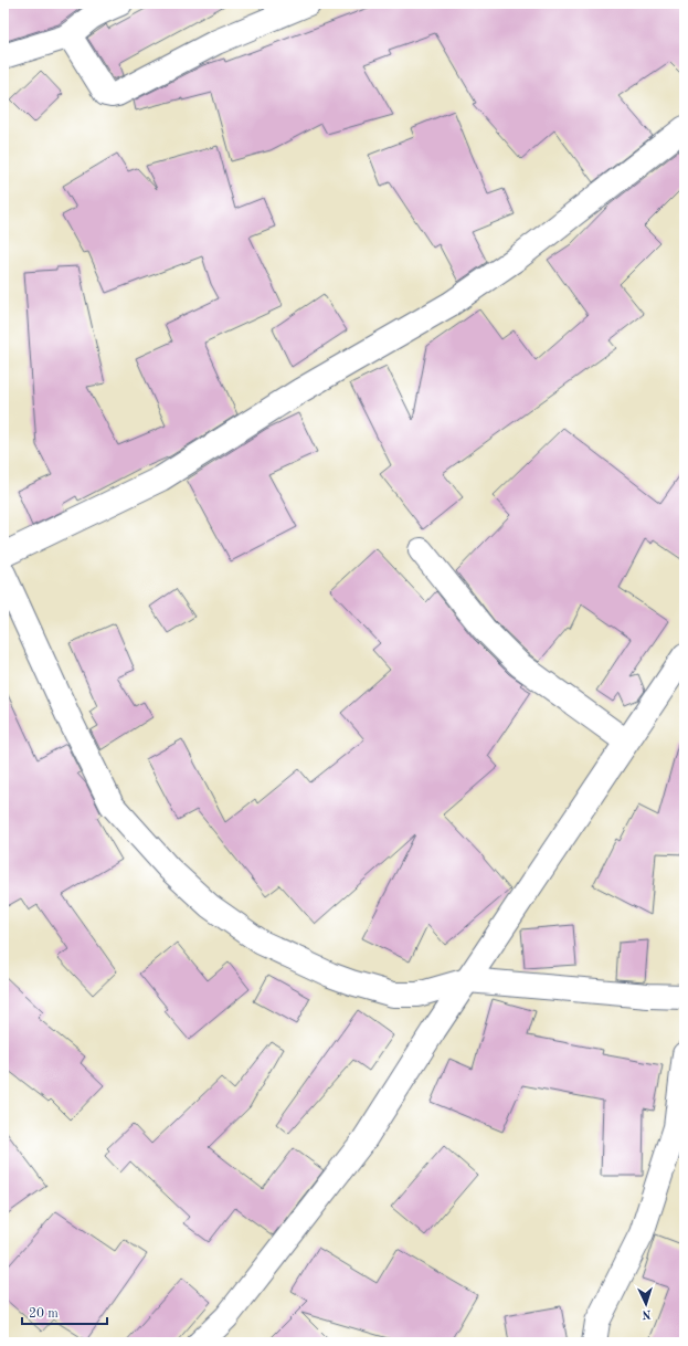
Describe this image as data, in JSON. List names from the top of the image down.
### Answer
{
  "scale_bar": "20 m",
  "north": "bottom"
}
